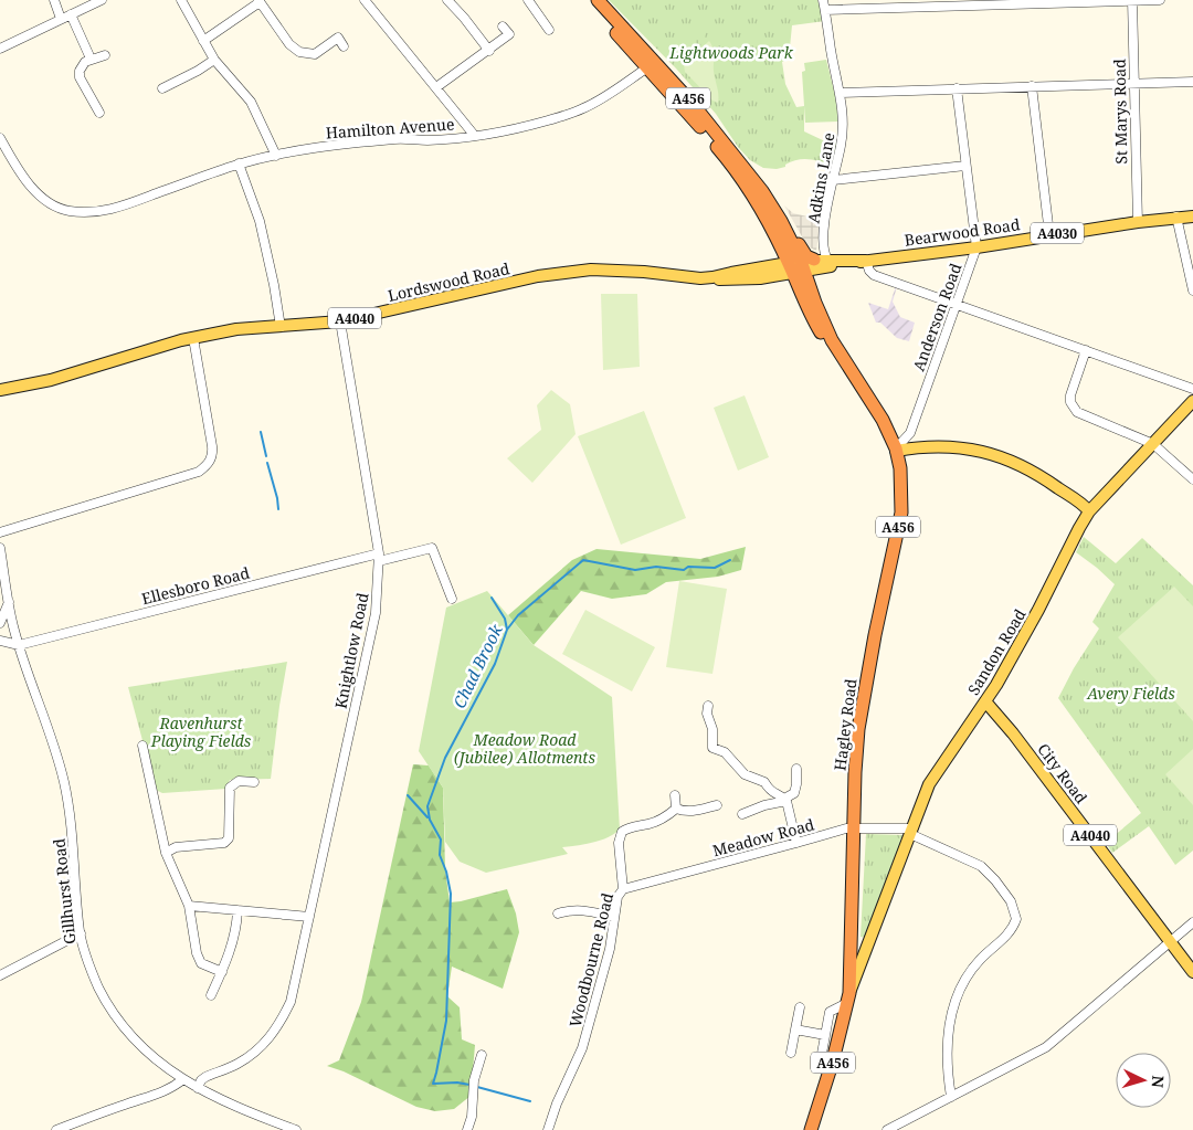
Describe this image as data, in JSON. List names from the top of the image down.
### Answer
{
  "streets": {
    "highway": ["A456", "Hagley Road"],
    "main road": [
      "Bearwood Road",
      "A4030",
      "Lordswood Road",
      "A4040",
      "Sandon Road",
      "City Road"
    ],
    "street": [
      "St Marys Road",
      "Hamilton Avenue",
      "Adkins Lane",
      "Anderson Road",
      "Ellesboro Road",
      "Knightlow Road",
      "Meadow Road",
      "Gillhurst Road",
      "Woodbourne Road"
    ]
  },
  "crossings": [
    ["A456", "Hamilton Avenue"],
    ["A456", "Bearwood Road"],
    ["A456", "Lordswood Road"],
    ["A456", "Hagley Road"],
    ["St Marys Road", "Bearwood Road"],
    ["Adkins Lane", "Bearwood Road"],
    ["Bearwood Road", "Lordswood Road"],
    ["Bearwood Road", "Anderson Road"],
    ["Bearwood Road", "Hagley Road"],
    ["Lordswood Road", "Knightlow Road"],
    ["Lordswood Road", "Hagley Road"],
    ["Anderson Road", "Hagley Road"],
    ["Ellesboro Road", "Knightlow Road"],
    ["Ellesboro Road", "Gillhurst Road"],
    ["Knightlow Road", "Gillhurst Road"],
    ["Sandon Road", "Hagley Road"],
    ["Sandon Road", "City Road"],
    ["Sandon Road", "Meadow Road"],
    ["Hagley Road", "Meadow Road"],
    ["Meadow Road", "Woodbourne Road"]
  ],
  "water": ["Chad Brook"],
  "parks": [
    "Lightwoods Park",
    "Avery Fields",
    "Ravenhurst Playing Fields",
    "Meadow Road (Jubilee) Allotments"
  ],
  "north": "right"
}
